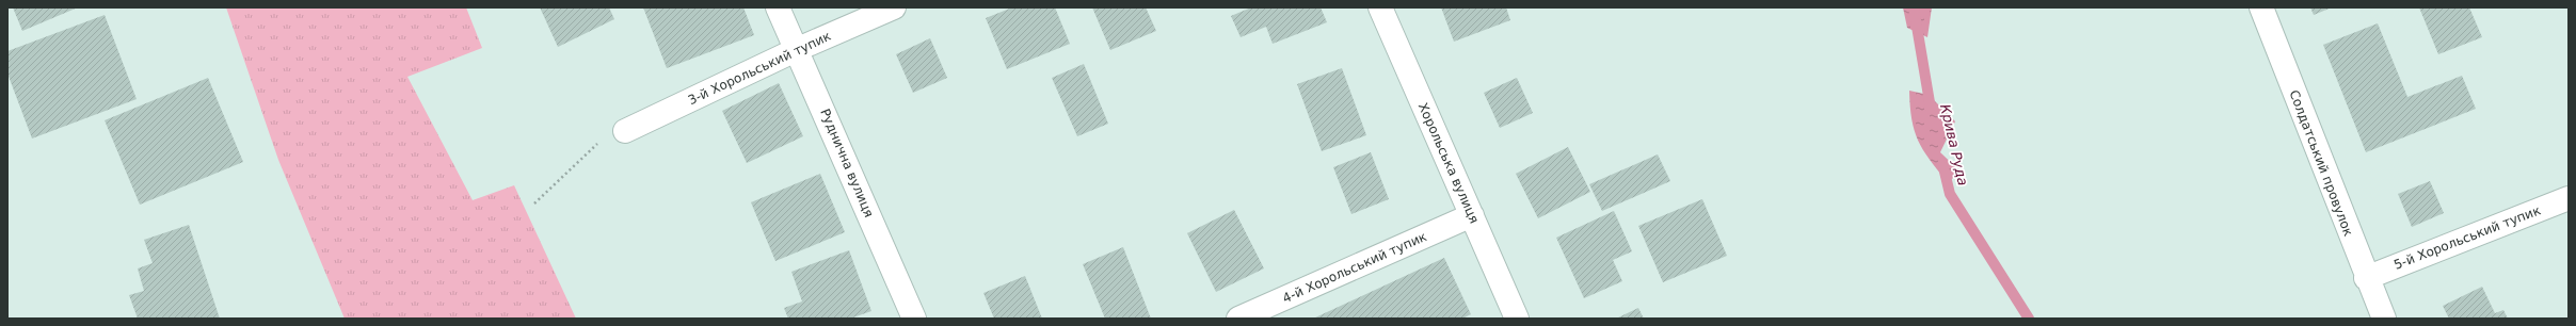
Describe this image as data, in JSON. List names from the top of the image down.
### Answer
{
  "streets": {
    "street": [
      "3-й Хорольський тупик",
      "Руднична вулиця",
      "Хорольська вулиця",
      "Солдатський провулок",
      "5-й Хорольський тупик",
      "4-й Хорольський тупик"
    ]
  },
  "crossings": [
    ["3-й Хорольський тупик", "Руднична вулиця"],
    ["Хорольська вулиця", "4-й Хорольський тупик"],
    ["Солдатський провулок", "5-й Хорольський тупик"]
  ],
  "water": ["Крива Руда"]
}
